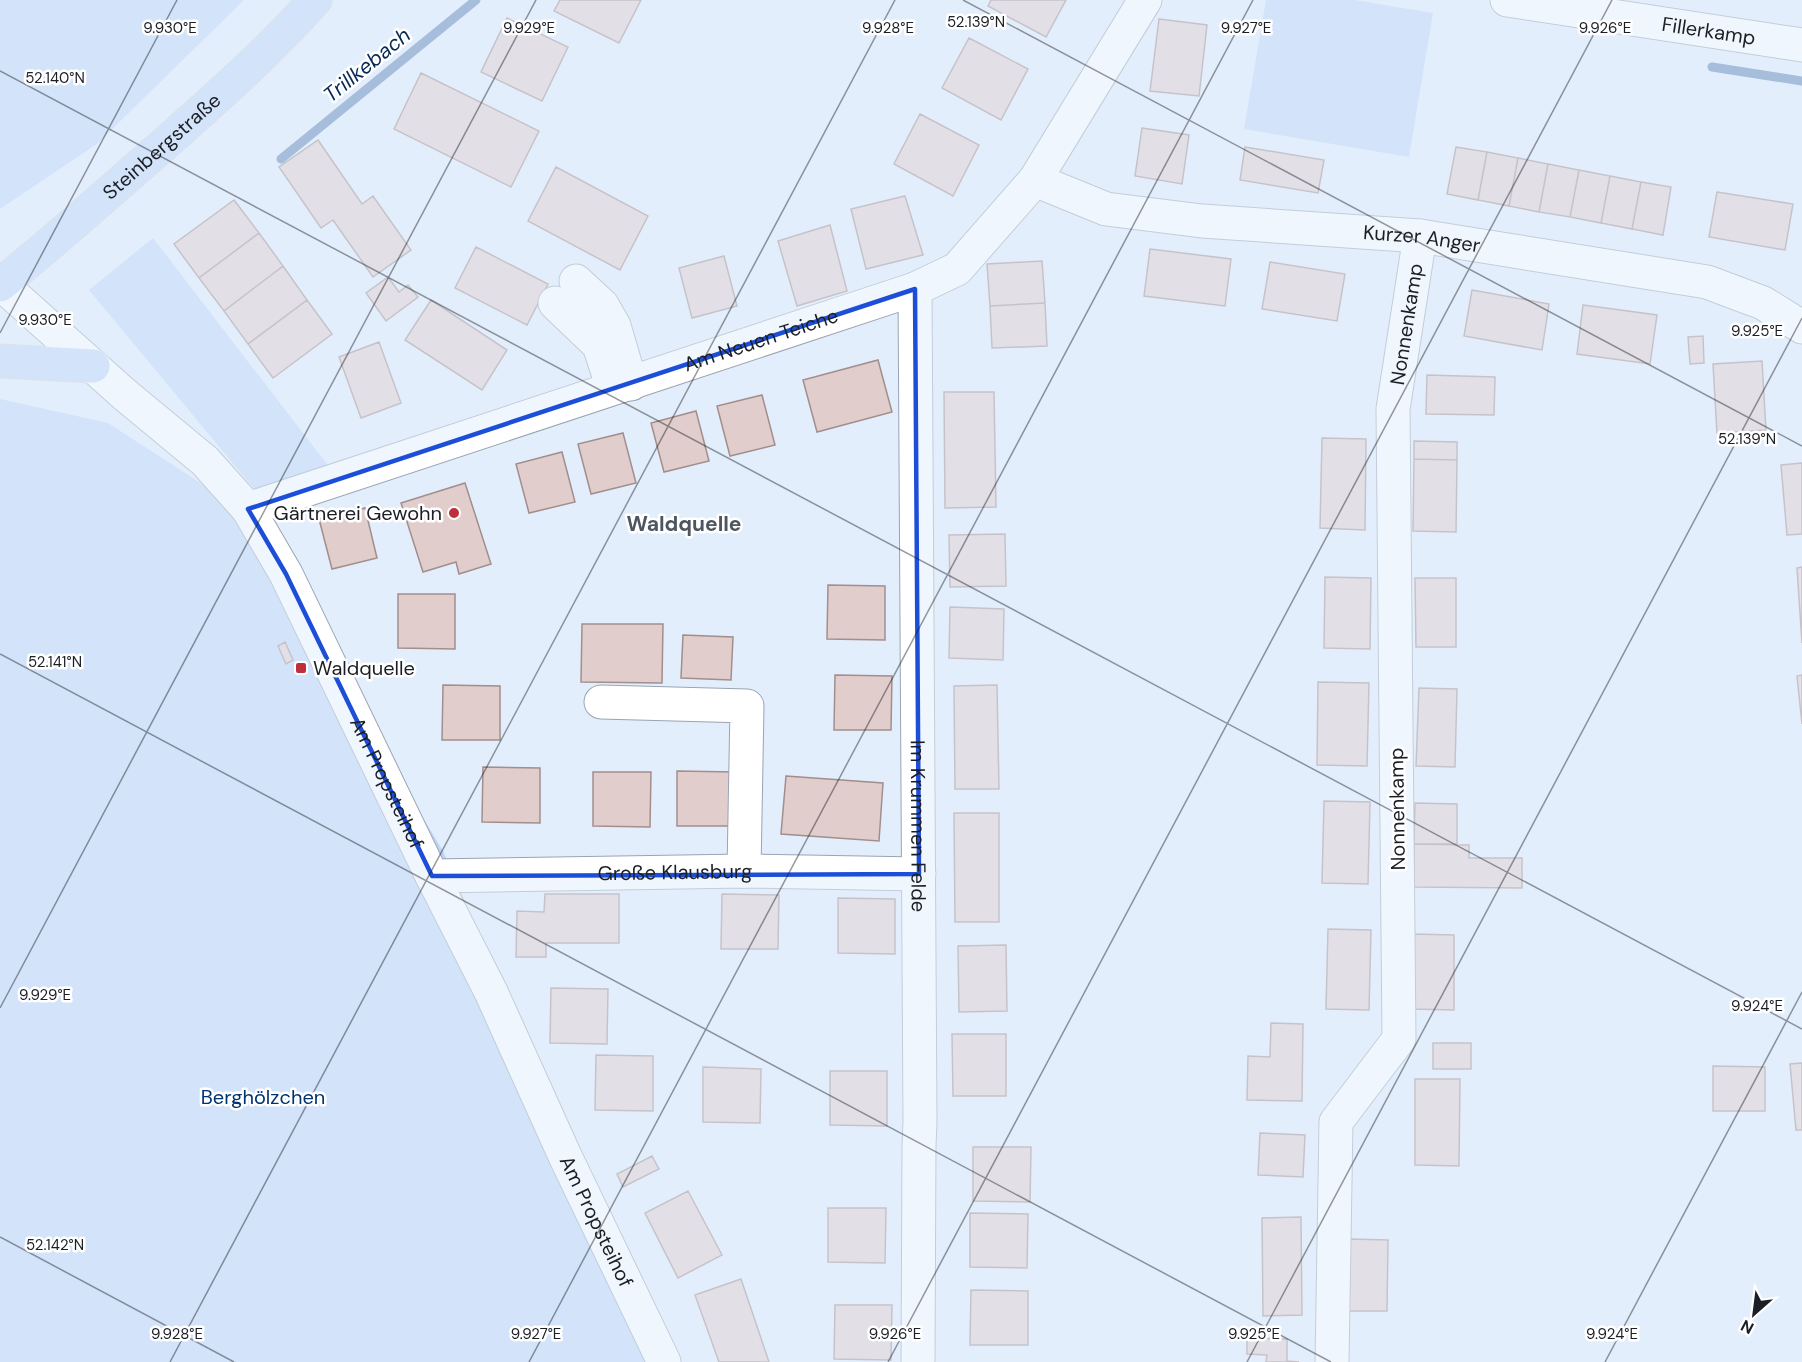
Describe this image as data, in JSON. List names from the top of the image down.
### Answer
{
  "streets": {
    "main road": ["Steinbergstraße"],
    "street": [
      "Fillerkamp",
      "Kurzer Anger",
      "Nonnenkamp",
      "Am Neuen Teiche",
      "Am Propsteihof",
      "Im Krummen Felde",
      "Große Klausburg"
    ]
  },
  "crossings": [
    ["Steinbergstraße", "Am Propsteihof"],
    ["Kurzer Anger", "Nonnenkamp"],
    ["Kurzer Anger", "Am Neuen Teiche"],
    ["Am Neuen Teiche", "Am Propsteihof"],
    ["Am Neuen Teiche", "Im Krummen Felde"],
    ["Am Propsteihof", "Große Klausburg"],
    ["Im Krummen Felde", "Große Klausburg"]
  ],
  "districts": ["Waldquelle"],
  "water": ["Trillkebach"],
  "parks": ["Berghölzchen"],
  "places": {
    "other": ["Gärtnerei Gewohn"],
    "transit": ["Waldquelle"]
  },
  "north": "bottom left",
  "coordinates": [
    "52.139°N",
    "9.930°E",
    "9.929°E",
    "9.928°E",
    "9.927°E",
    "9.926°E",
    "52.140°N",
    "9.925°E",
    "52.141°N",
    "9.924°E",
    "52.142°N"
  ]
}
